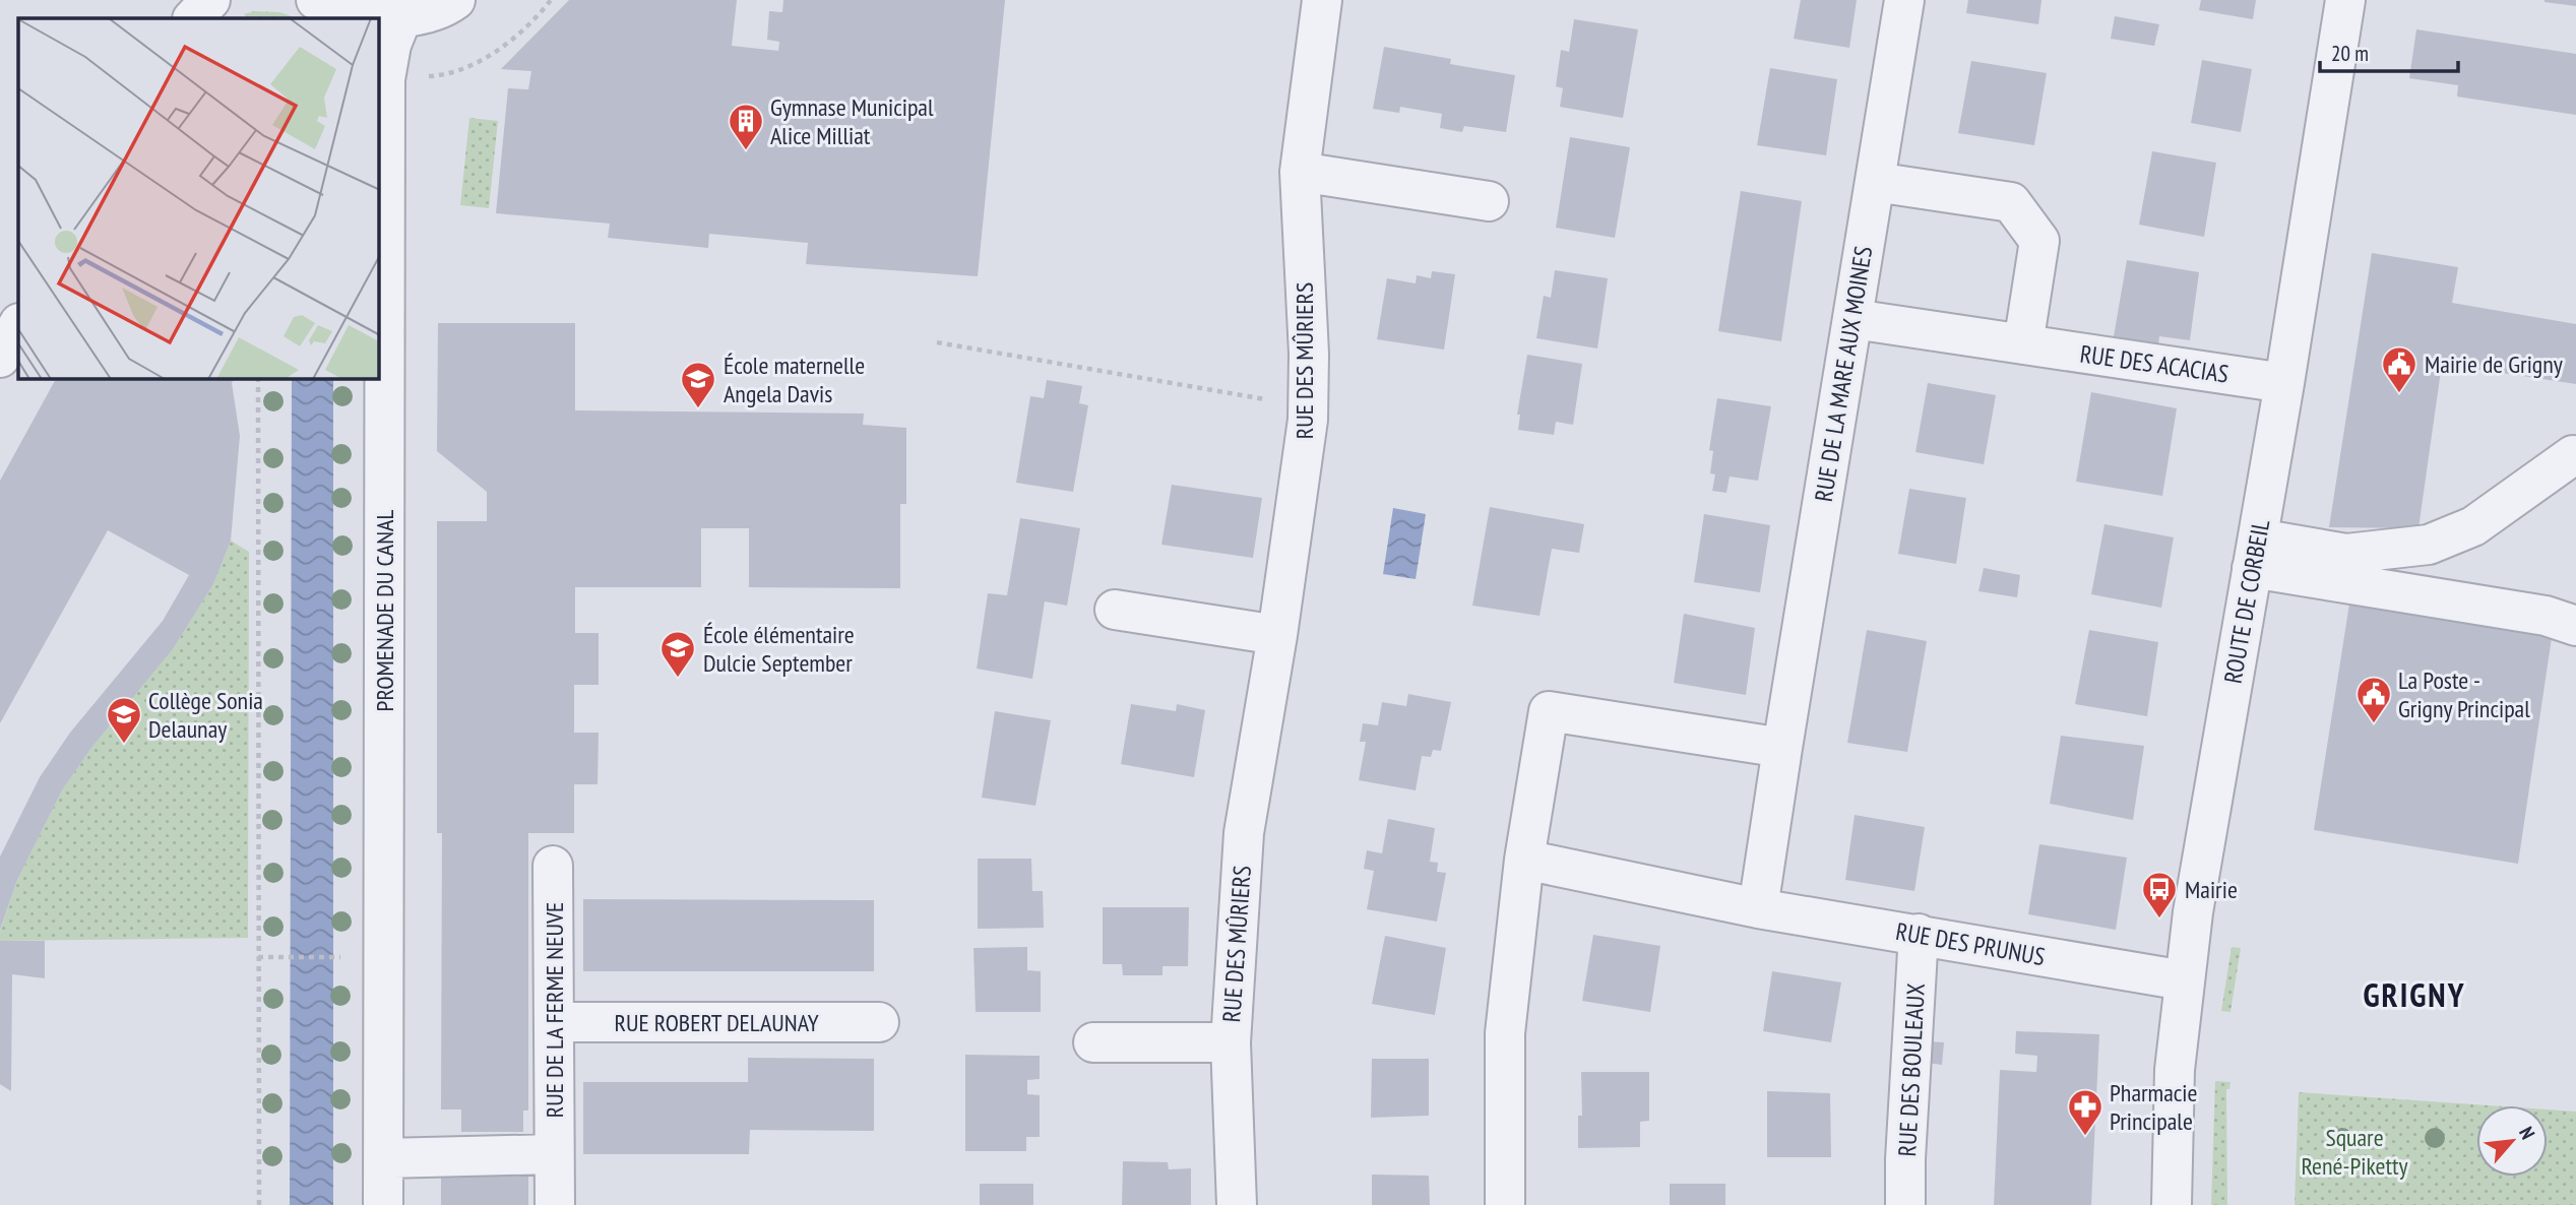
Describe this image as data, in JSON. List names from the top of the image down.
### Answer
{
  "streets": {
    "street": [
      "RUE DES MÛRIERS",
      "RUE DES ACACIAS",
      "RUE DE LA MARE AUX MOINES",
      "ROUTE DE CORBEIL",
      "PROMENADE DU CANAL",
      "RUE DES PRUNUS",
      "RUE DE LA FERME NEUVE",
      "RUE ROBERT DELAUNAY",
      "RUE DES BOULEAUX"
    ]
  },
  "crossings": [
    ["RUE DES ACACIAS", "RUE DE LA MARE AUX MOINES"],
    ["RUE DES ACACIAS", "ROUTE DE CORBEIL"],
    ["RUE DE LA MARE AUX MOINES", "RUE DES PRUNUS"],
    ["ROUTE DE CORBEIL", "RUE DES PRUNUS"],
    ["PROMENADE DU CANAL", "RUE DE LA FERME NEUVE"],
    ["RUE DES PRUNUS", "RUE DES BOULEAUX"],
    ["RUE DE LA FERME NEUVE", "RUE ROBERT DELAUNAY"]
  ],
  "districts": ["GRIGNY"],
  "parks": ["Square René-Piketty"],
  "places": {
    "building": ["Gymnase Municipal Alice Milliat"],
    "public building": ["Mairie de Grigny", "La Poste - Grigny Principal"],
    "school or university": ["École maternelle Angela Davis", "École élémentaire Dulcie September", "Collège Sonia Delaunay"],
    "bus stop": ["Mairie"],
    "pharmacy": ["Pharmacie Principale"]
  },
  "scale_bar": "20 m",
  "north": "top right"
}
